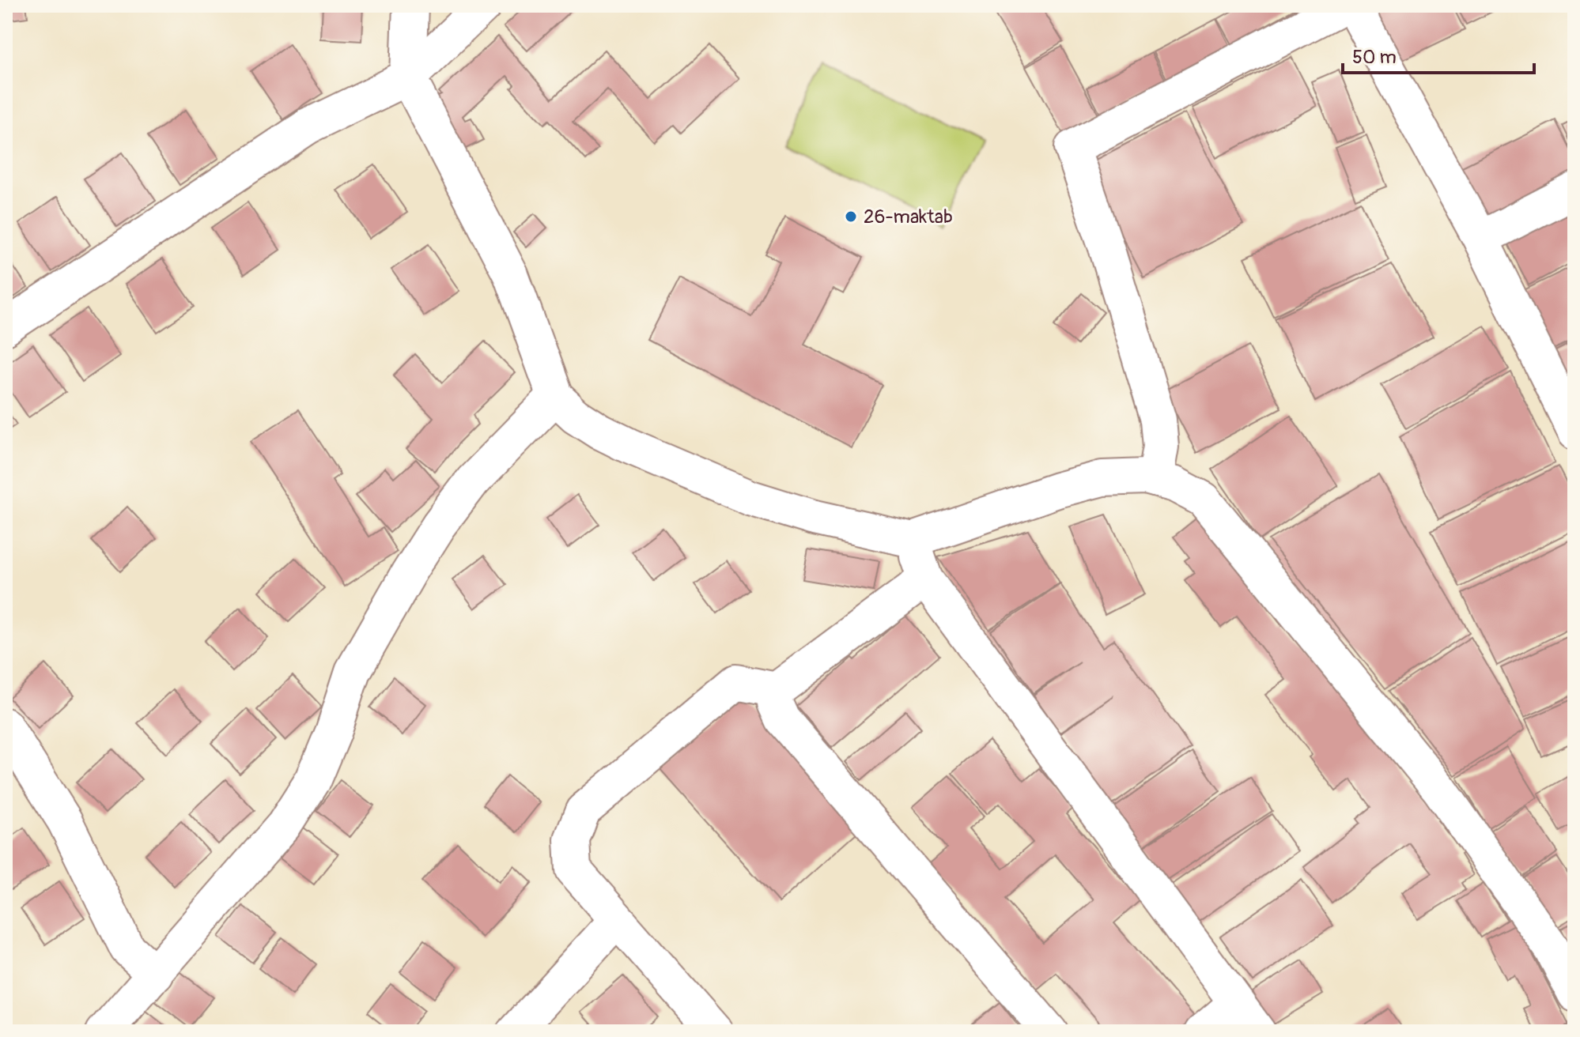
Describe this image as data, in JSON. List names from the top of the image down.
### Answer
{
  "places": ["26-maktab"],
  "scale_bar": "50 m"
}
